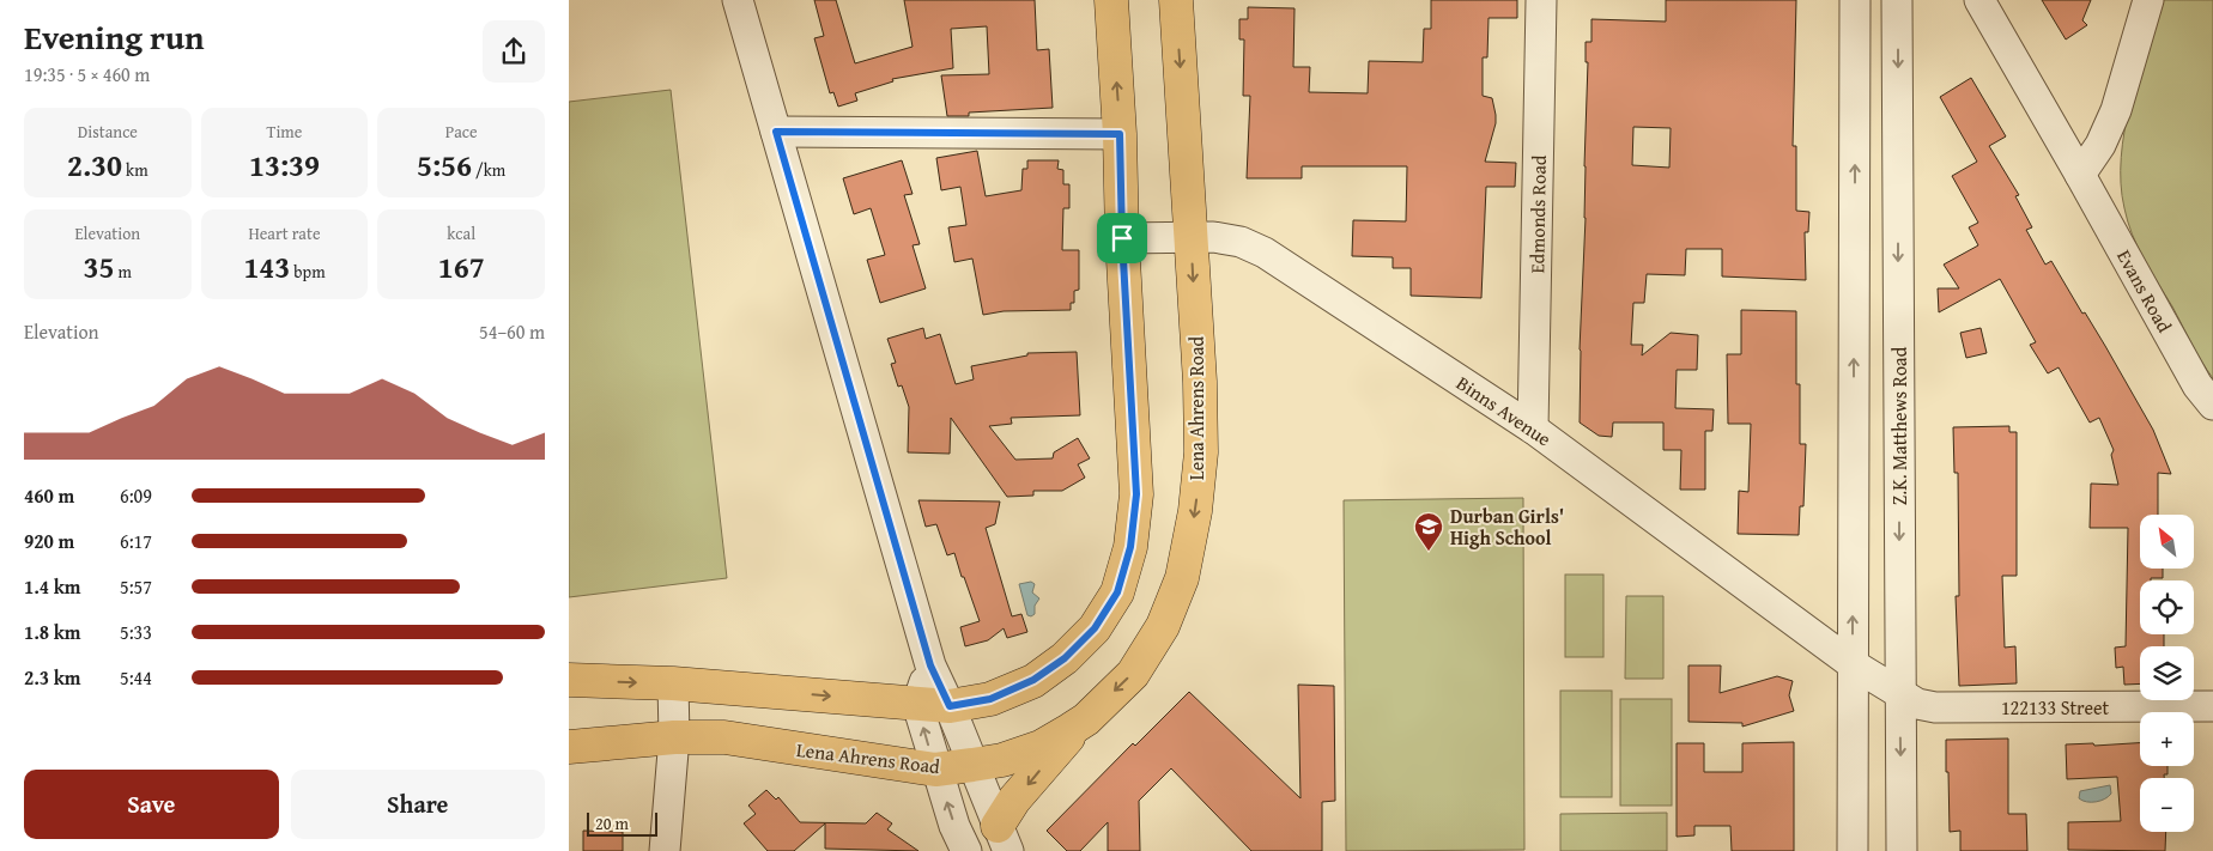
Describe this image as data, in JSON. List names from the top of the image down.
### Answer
{
  "streets": {
    "main road": ["Lena Ahrens Road"],
    "street": [
      "Edmonds Road",
      "Evans Road",
      "Binns Avenue",
      "Z.K. Matthews Road",
      "122133 Street"
    ]
  },
  "crossings": [
    ["Edmonds Road", "Binns Avenue"],
    ["Lena Ahrens Road", "Binns Avenue"],
    ["Binns Avenue", "Z.K. Matthews Road"],
    ["Binns Avenue", "122133 Street"],
    ["Z.K. Matthews Road", "122133 Street"]
  ],
  "places": {
    "school or university": ["Durban Girls' High School"]
  },
  "scale_bar": "20 m",
  "north": "top left",
  "page": {
    "heading": ["Evening run", "19:35 · 5 × 460 m"],
    "stats": [
      ["Distance", "2.30 km"],
      ["Time", "13:39"],
      ["Pace", "5:56 /km"],
      ["Elevation", "35 m"],
      ["Heart rate", "143 bpm"],
      ["kcal", "167"]
    ],
    "chart": ["Elevation", "54–60 m"],
    "list": [
      {
        "name": "460 m",
        "note": "6:09"
      },
      {
        "name": "920 m",
        "note": "6:17"
      },
      {
        "name": "1.4 km",
        "note": "5:57"
      },
      {
        "name": "1.8 km",
        "note": "5:33"
      },
      {
        "name": "2.3 km",
        "note": "5:44"
      }
    ],
    "map_buttons": ["+", "−"],
    "buttons": ["Save", "Share"],
    "scale": "20 m"
  }
}
